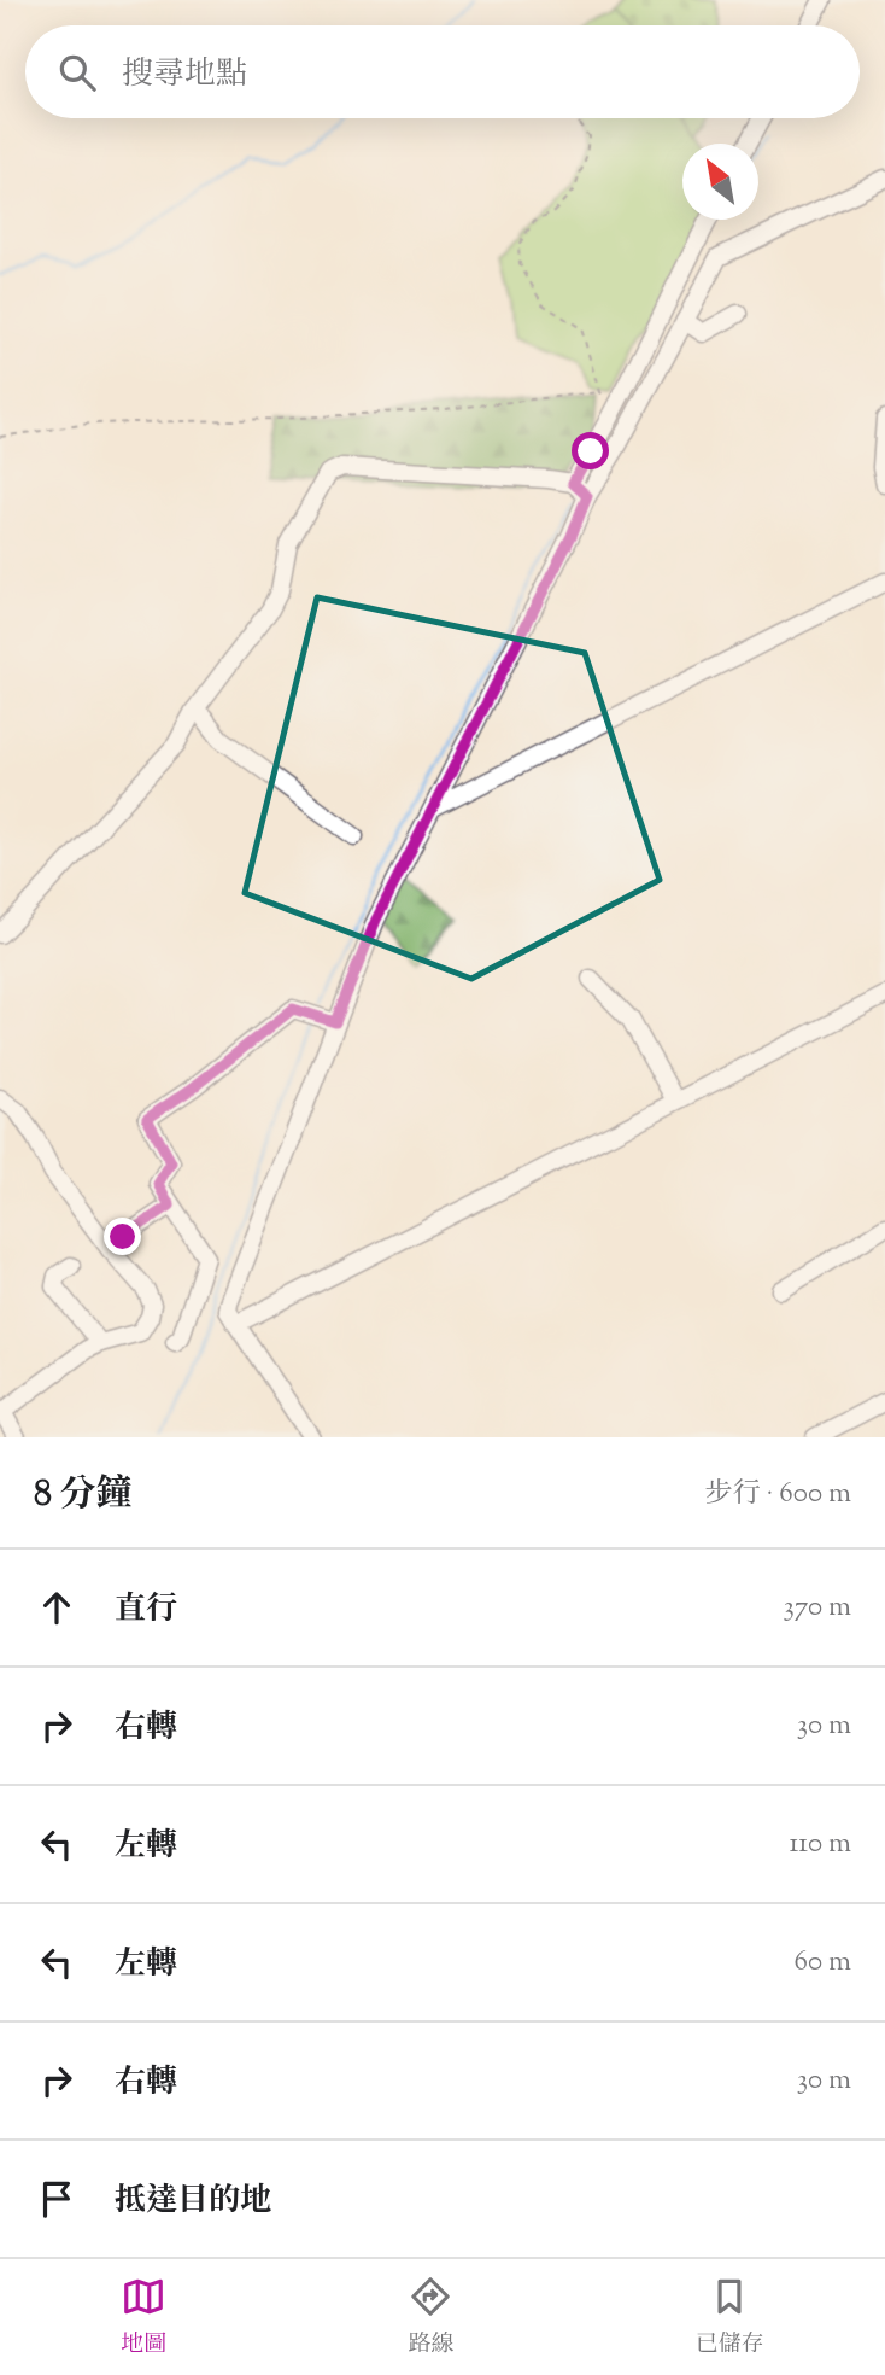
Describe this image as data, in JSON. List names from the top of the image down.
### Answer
{
  "north": "top left",
  "page": {
    "search": "搜尋地點",
    "heading": ["8 分鐘", "步行 · 600 m"],
    "list": [
      ["直行", "370 m"],
      ["右轉", "30 m"],
      ["左轉", "110 m"],
      ["左轉", "60 m"],
      ["右轉", "30 m"],
      "抵達目的地"
    ],
    "nav": ["地圖", "路線", "已儲存"]
  }
}
